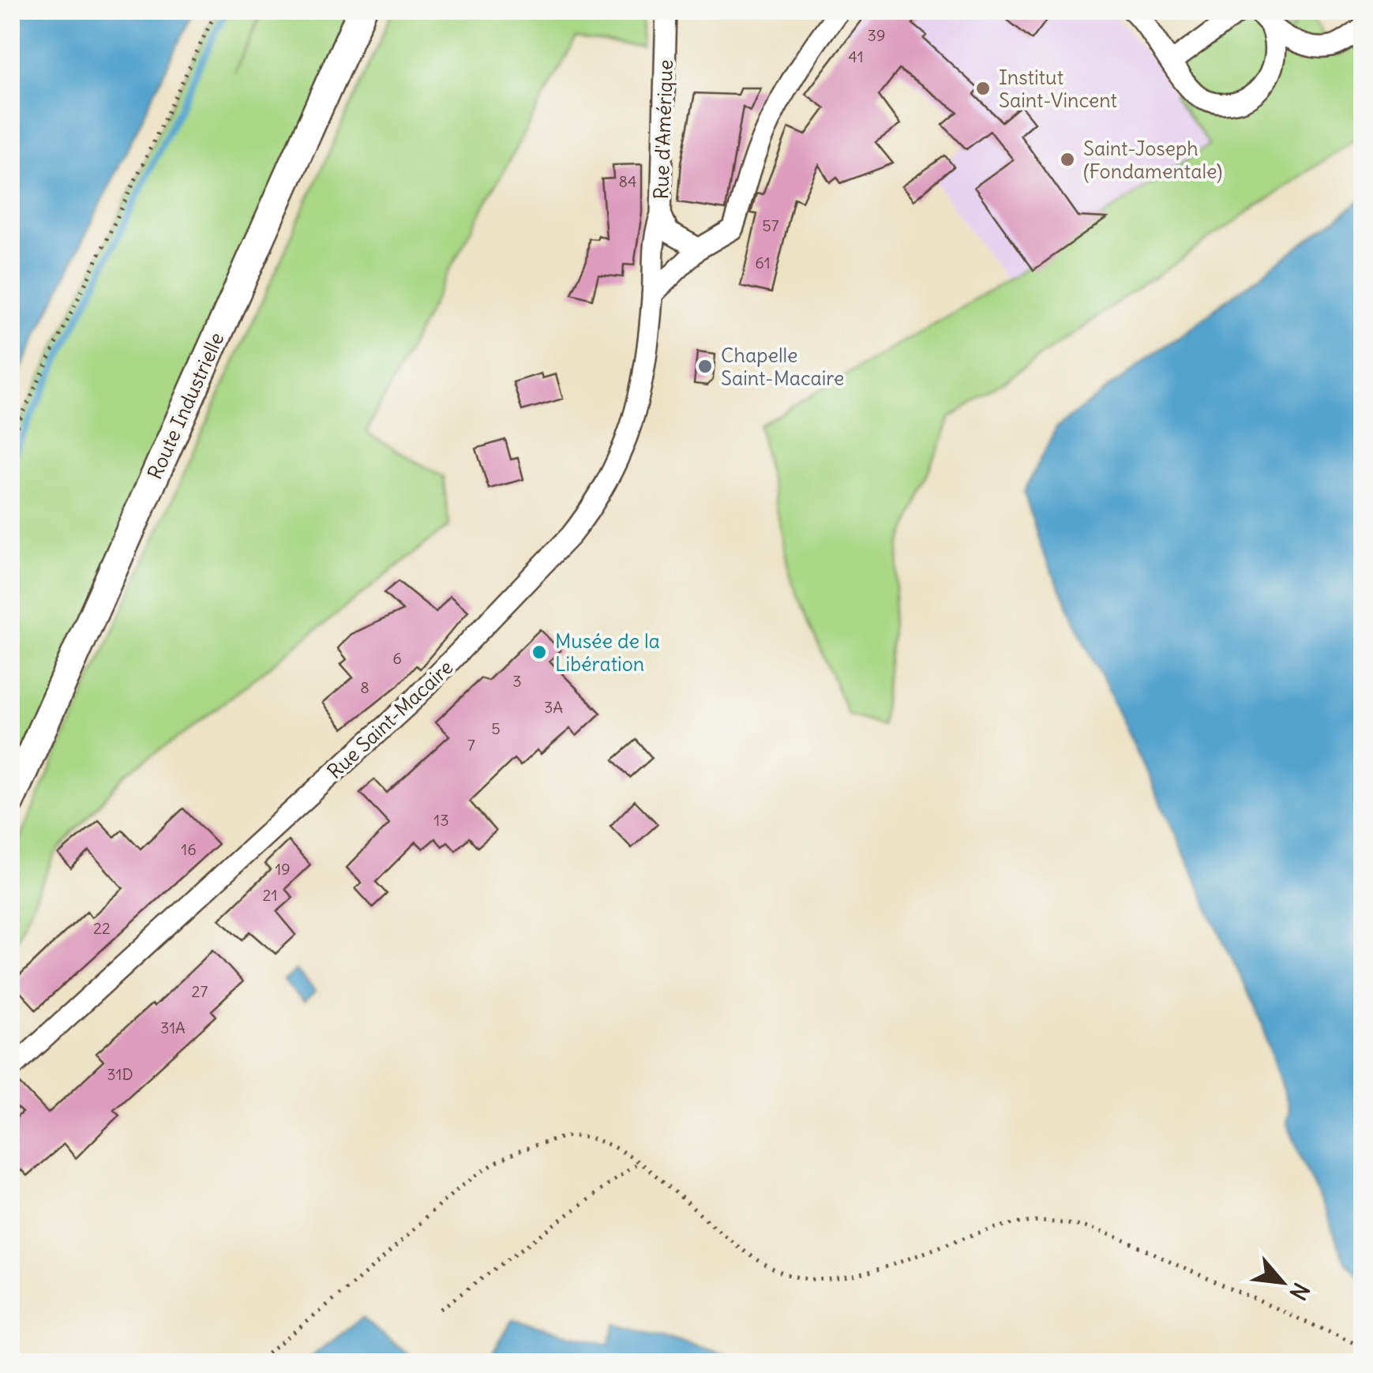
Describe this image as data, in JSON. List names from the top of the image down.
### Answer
{
  "streets": {
    "main road": ["Route Industrielle"],
    "street": ["Rue d'Amérique", "Rue Saint-Macaire"]
  },
  "crossings": [
    ["Rue d'Amérique", "Rue Saint-Macaire"]
  ],
  "places": [
    "Institut Saint-Vincent",
    "Saint-Joseph (Fondamentale)",
    "Chapelle Saint-Macaire",
    "Musée de la Libération"
  ],
  "house_numbers": [
    "39",
    "41",
    "84",
    "57",
    "61",
    "6",
    "3",
    "8",
    "3A",
    "5",
    "7",
    "13",
    "16",
    "19",
    "21",
    "22",
    "27",
    "31A",
    "31D"
  ],
  "north": "bottom right"
}
